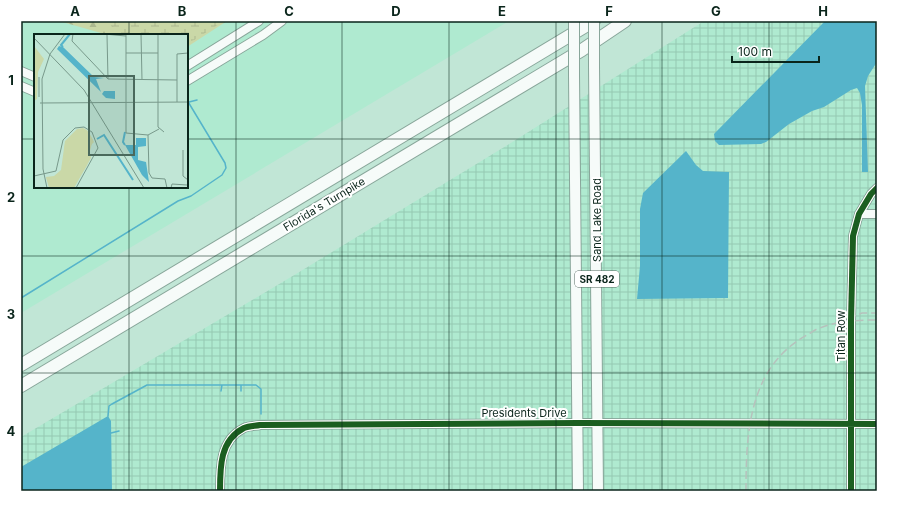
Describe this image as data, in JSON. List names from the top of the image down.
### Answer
{
  "streets": {
    "highway": ["Florida's Turnpike"],
    "main road": ["Sand Lake Road", "SR 482"],
    "street": ["Titan Row", "Presidents Drive"]
  },
  "crossings": [
    ["Florida's Turnpike", "Sand Lake Road"],
    ["Sand Lake Road", "Presidents Drive"],
    ["Titan Row", "Presidents Drive"]
  ],
  "scale_bar": "100 m",
  "grid": {
    "columns": [
      "A",
      "B",
      "C",
      "D",
      "E",
      "F",
      "G",
      "H"
    ],
    "rows": [
      "1",
      "2",
      "3",
      "4"
    ]
  }
}
